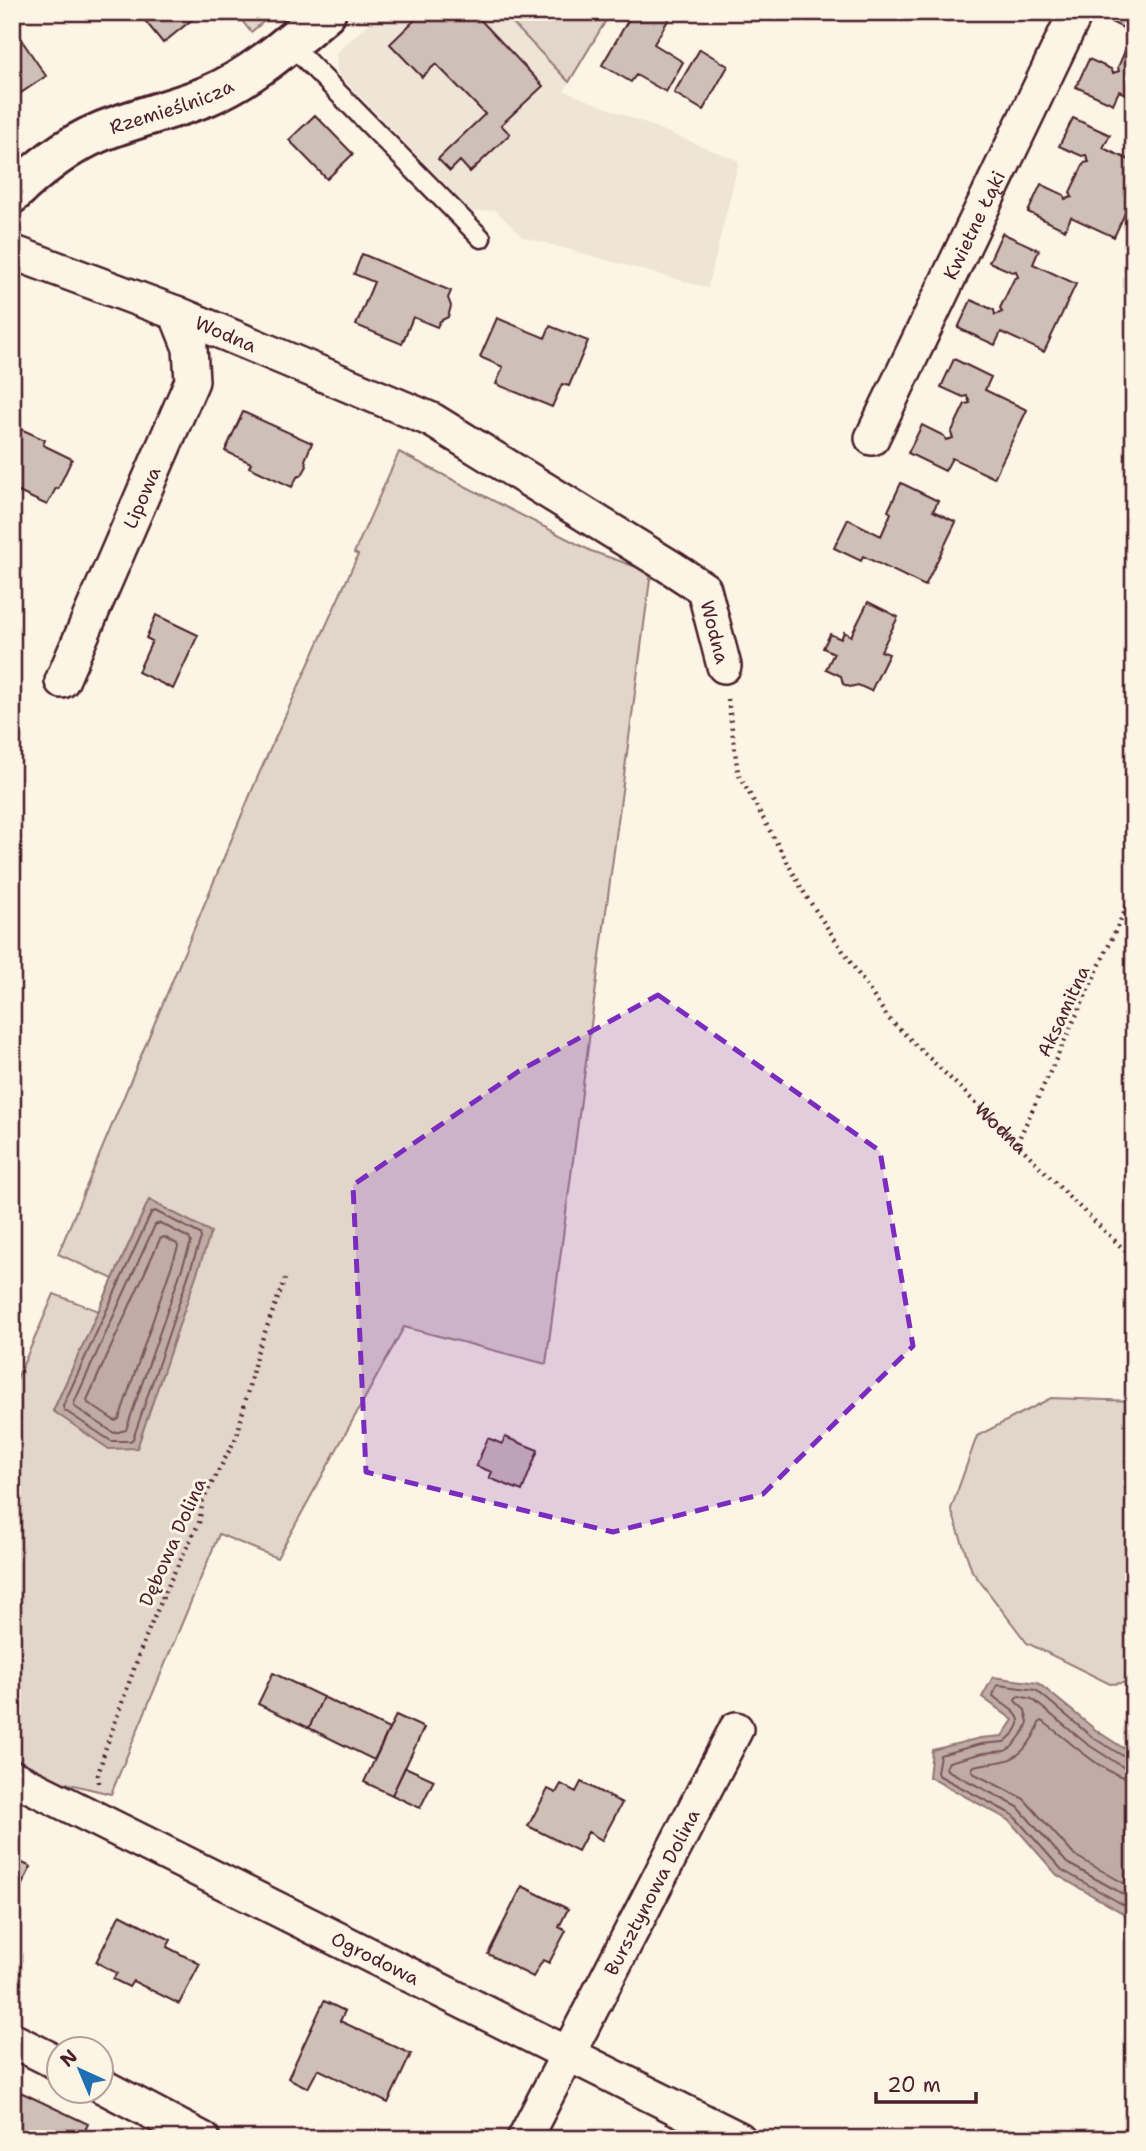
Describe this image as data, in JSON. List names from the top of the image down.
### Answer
{
  "streets": {
    "street": [
      "Rzemieślnicza",
      "Kwietne Łąki",
      "Wodna",
      "Lipowa",
      "Bursztynowa Dolina",
      "Ogrodowa"
    ],
    "path": ["Aksamitna", "Dębowa Dolina"]
  },
  "crossings": [
    ["Wodna", "Lipowa"],
    ["Wodna", "Aksamitna"],
    ["Dębowa Dolina", "Ogrodowa"],
    ["Bursztynowa Dolina", "Ogrodowa"]
  ],
  "scale_bar": "20 m",
  "north": "top left"
}
